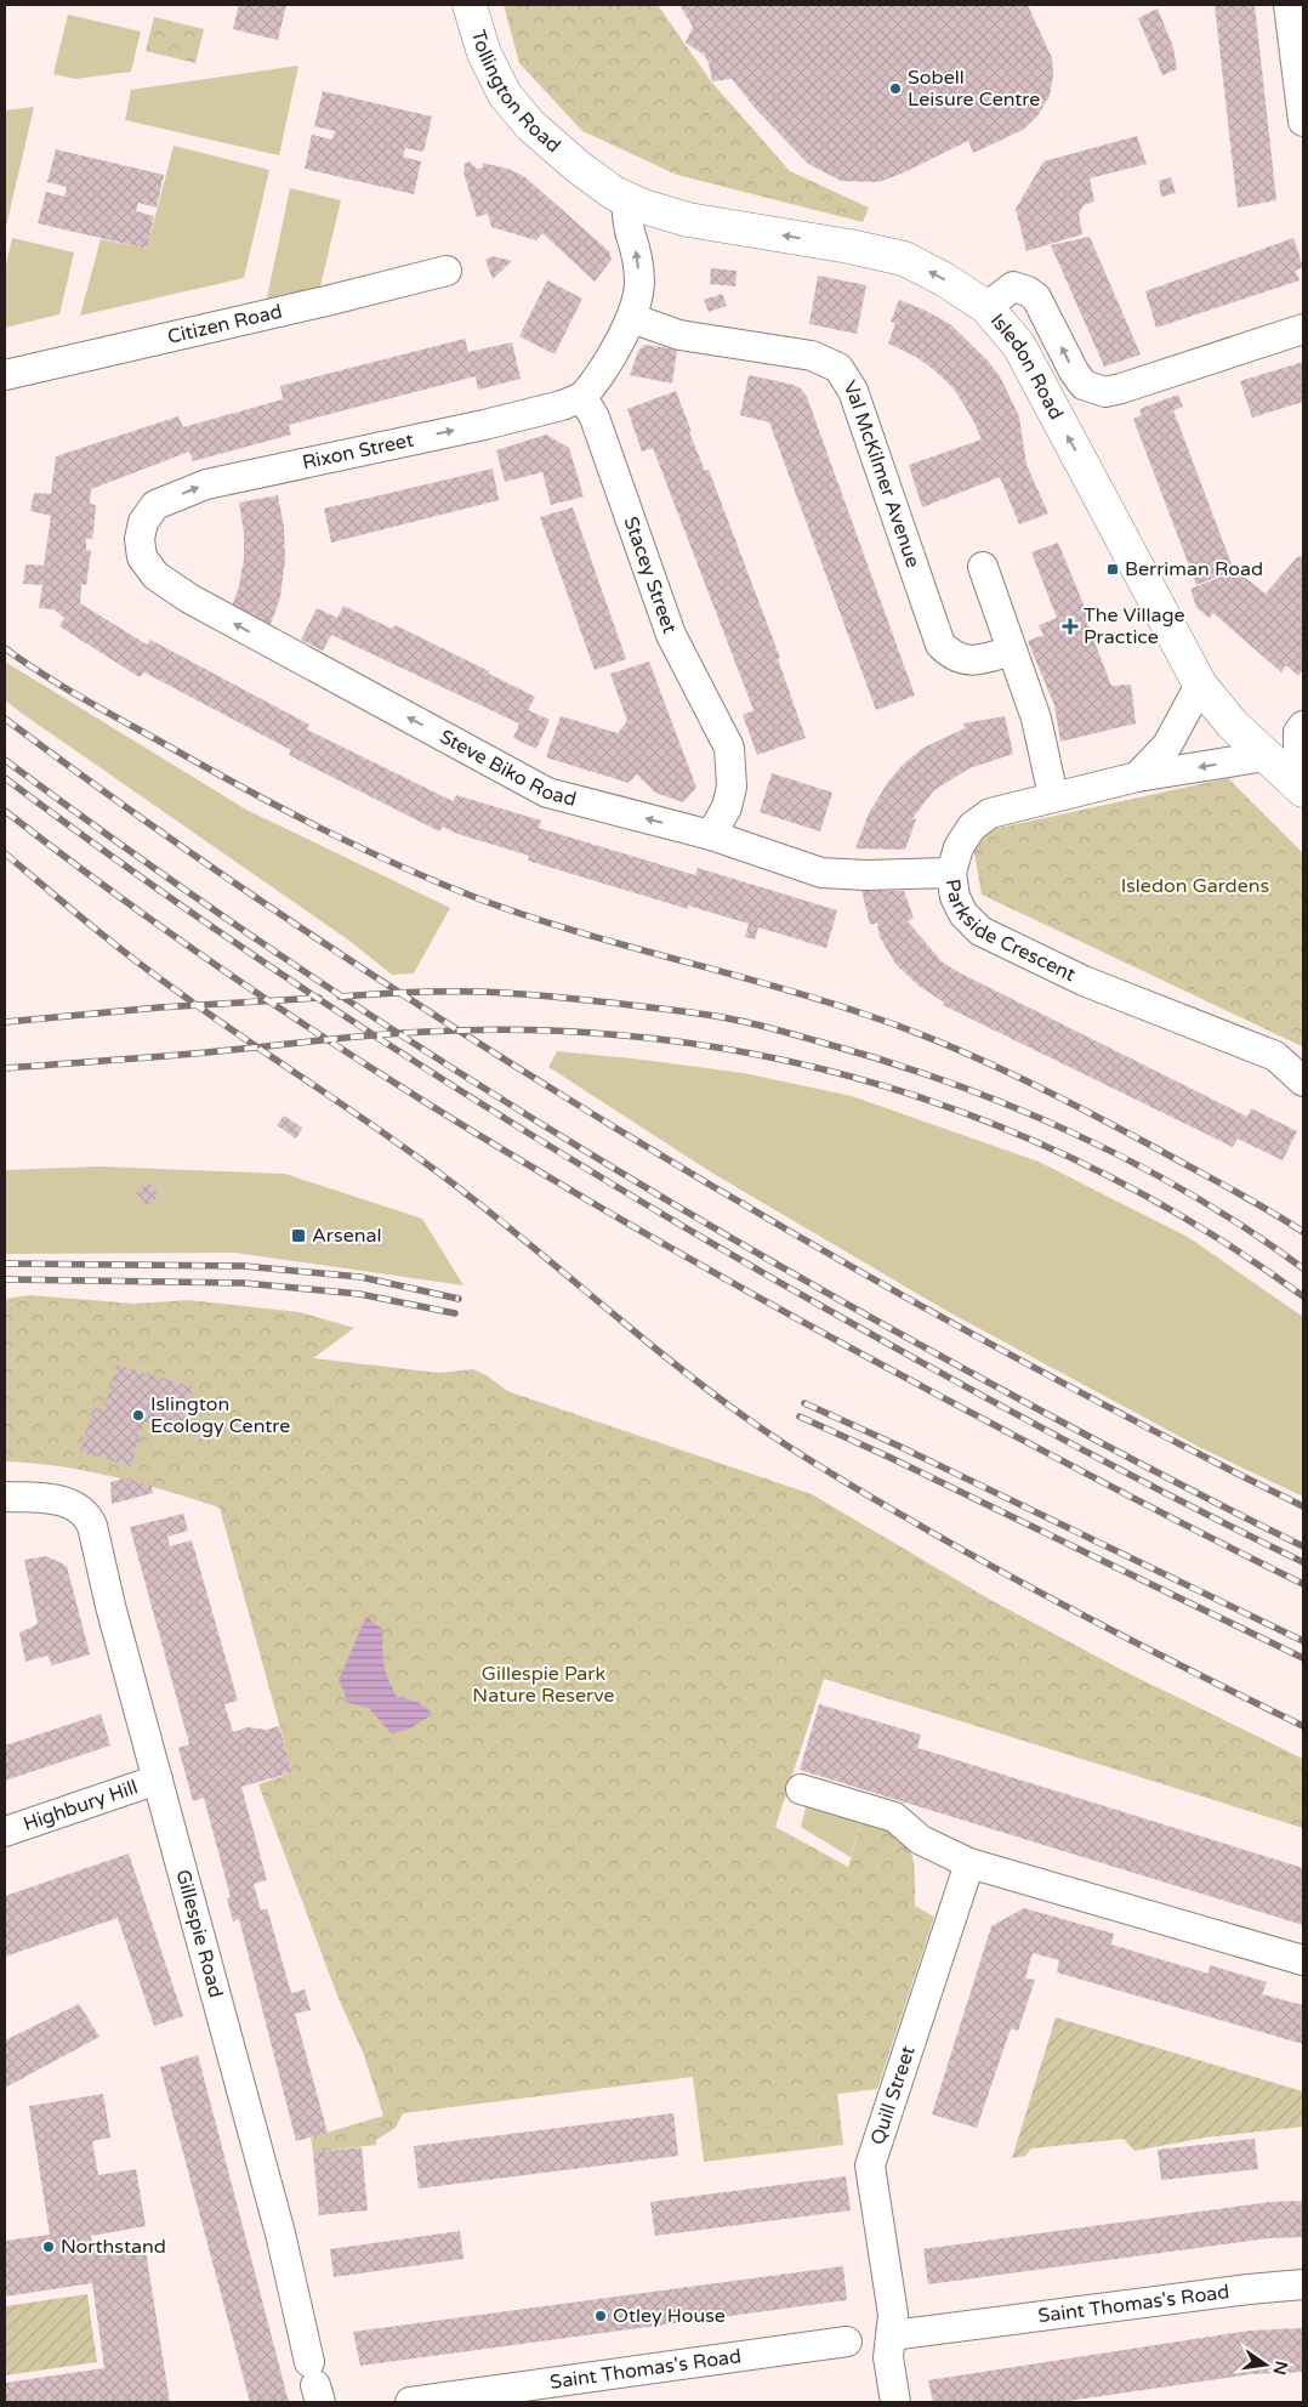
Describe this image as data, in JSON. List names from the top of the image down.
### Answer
{
  "streets": {
    "highway": ["Tollington Road", "Isledon Road"],
    "street": [
      "Citizen Road",
      "Rixon Street",
      "Val McKilmer Avenue",
      "Stacey Street",
      "Steve Biko Road",
      "Parkside Crescent",
      "Highbury Hill",
      "Gillespie Road",
      "Quill Street",
      "Saint Thomas's Road"
    ]
  },
  "crossings": [
    ["Tollington Road", "Isledon Road"],
    ["Isledon Road", "Parkside Crescent"],
    ["Rixon Street", "Stacey Street"],
    ["Rixon Street", "Steve Biko Road"],
    ["Stacey Street", "Steve Biko Road"],
    ["Steve Biko Road", "Parkside Crescent"],
    ["Highbury Hill", "Gillespie Road"],
    ["Quill Street", "Saint Thomas's Road"]
  ],
  "one_way": ["Isledon Road", "Rixon Street", "Steve Biko Road"],
  "parks": ["Isledon Gardens", "Gillespie Park Nature Reserve"],
  "places": {
    "other": [
      "Sobell Leisure Centre",
      "Islington Ecology Centre",
      "Northstand",
      "Otley House"
    ],
    "transit": ["Berriman Road", "Arsenal"],
    "health": ["The Village Practice"]
  },
  "north": "right"
}
